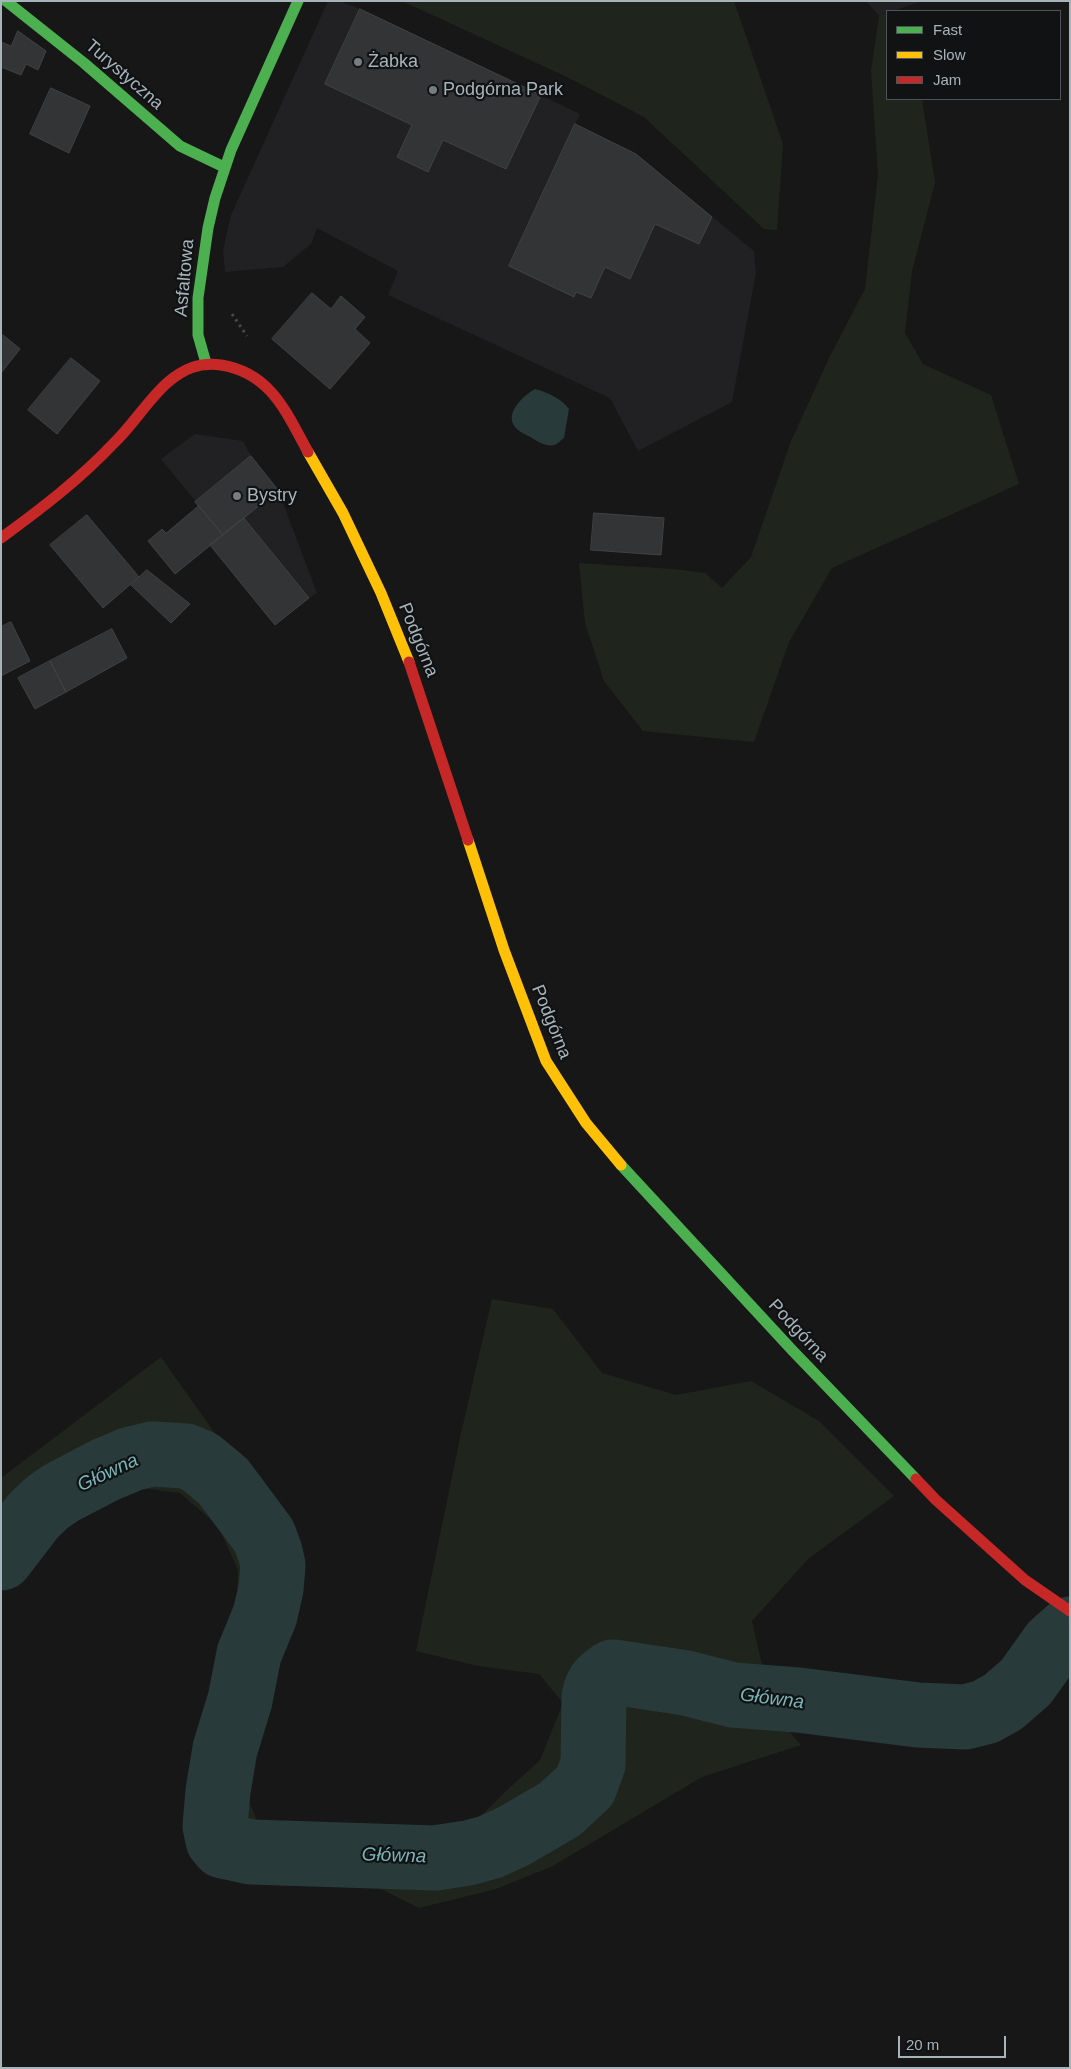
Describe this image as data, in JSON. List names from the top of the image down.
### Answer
{
  "streets": {
    "street": ["Turystyczna", "Asfaltowa", "Podgórna"]
  },
  "crossings": [
    ["Turystyczna", "Asfaltowa"],
    ["Asfaltowa", "Podgórna"]
  ],
  "water": ["Główna"],
  "places": ["Żabka", "Podgórna Park", "Bystry"],
  "legend": ["Fast", "Slow", "Jam"],
  "scale_bar": "20 m"
}
